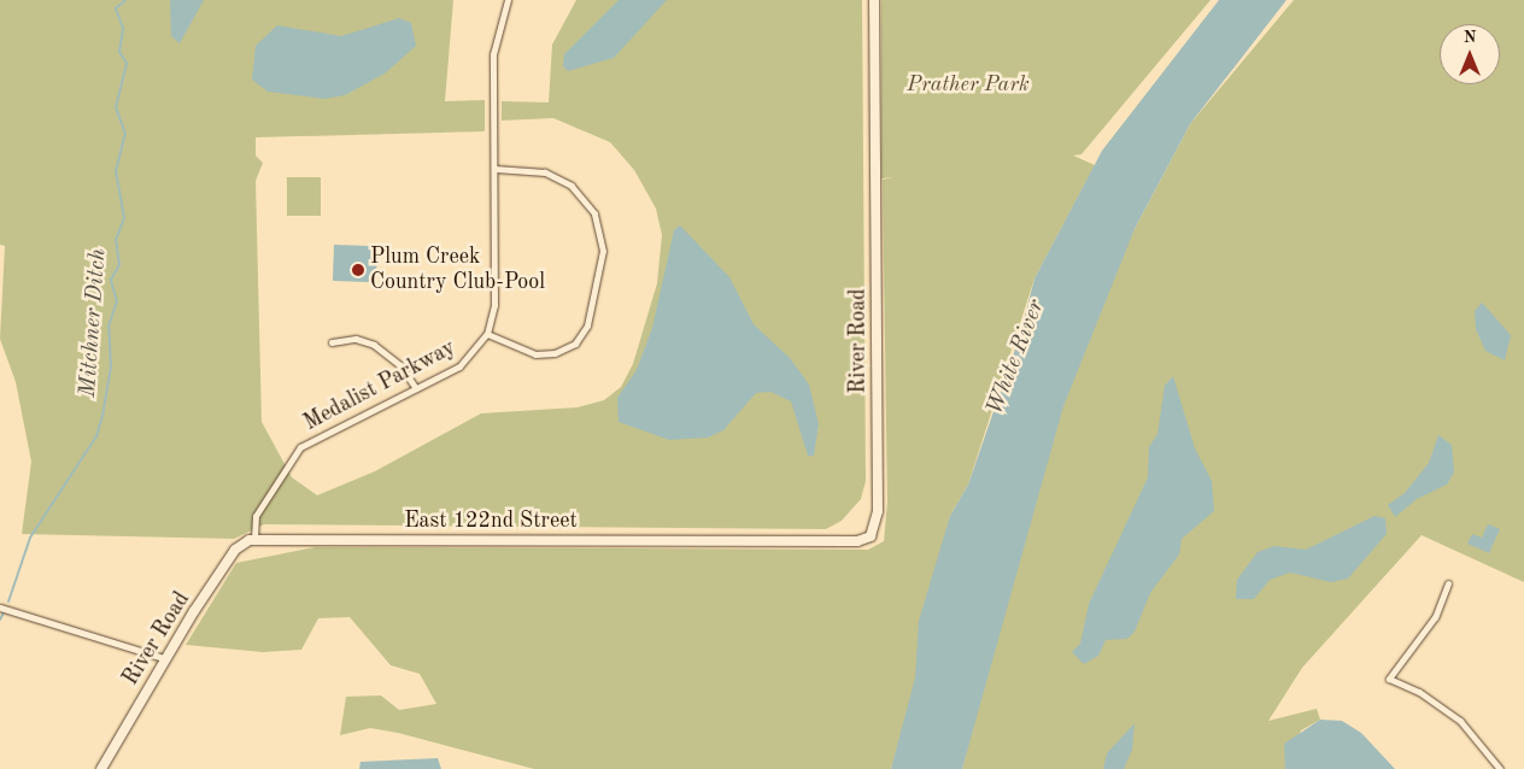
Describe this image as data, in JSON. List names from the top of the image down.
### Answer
{
  "streets": {
    "street": ["River Road", "Medalist Parkway", "East 122nd Street"]
  },
  "crossings": [
    ["River Road", "Medalist Parkway"],
    ["River Road", "East 122nd Street"],
    ["Medalist Parkway", "East 122nd Street"]
  ],
  "water": ["Mitchner Ditch", "White River"],
  "parks": ["Prather Park"],
  "places": ["Plum Creek Country Club-Pool"],
  "north": "top"
}
